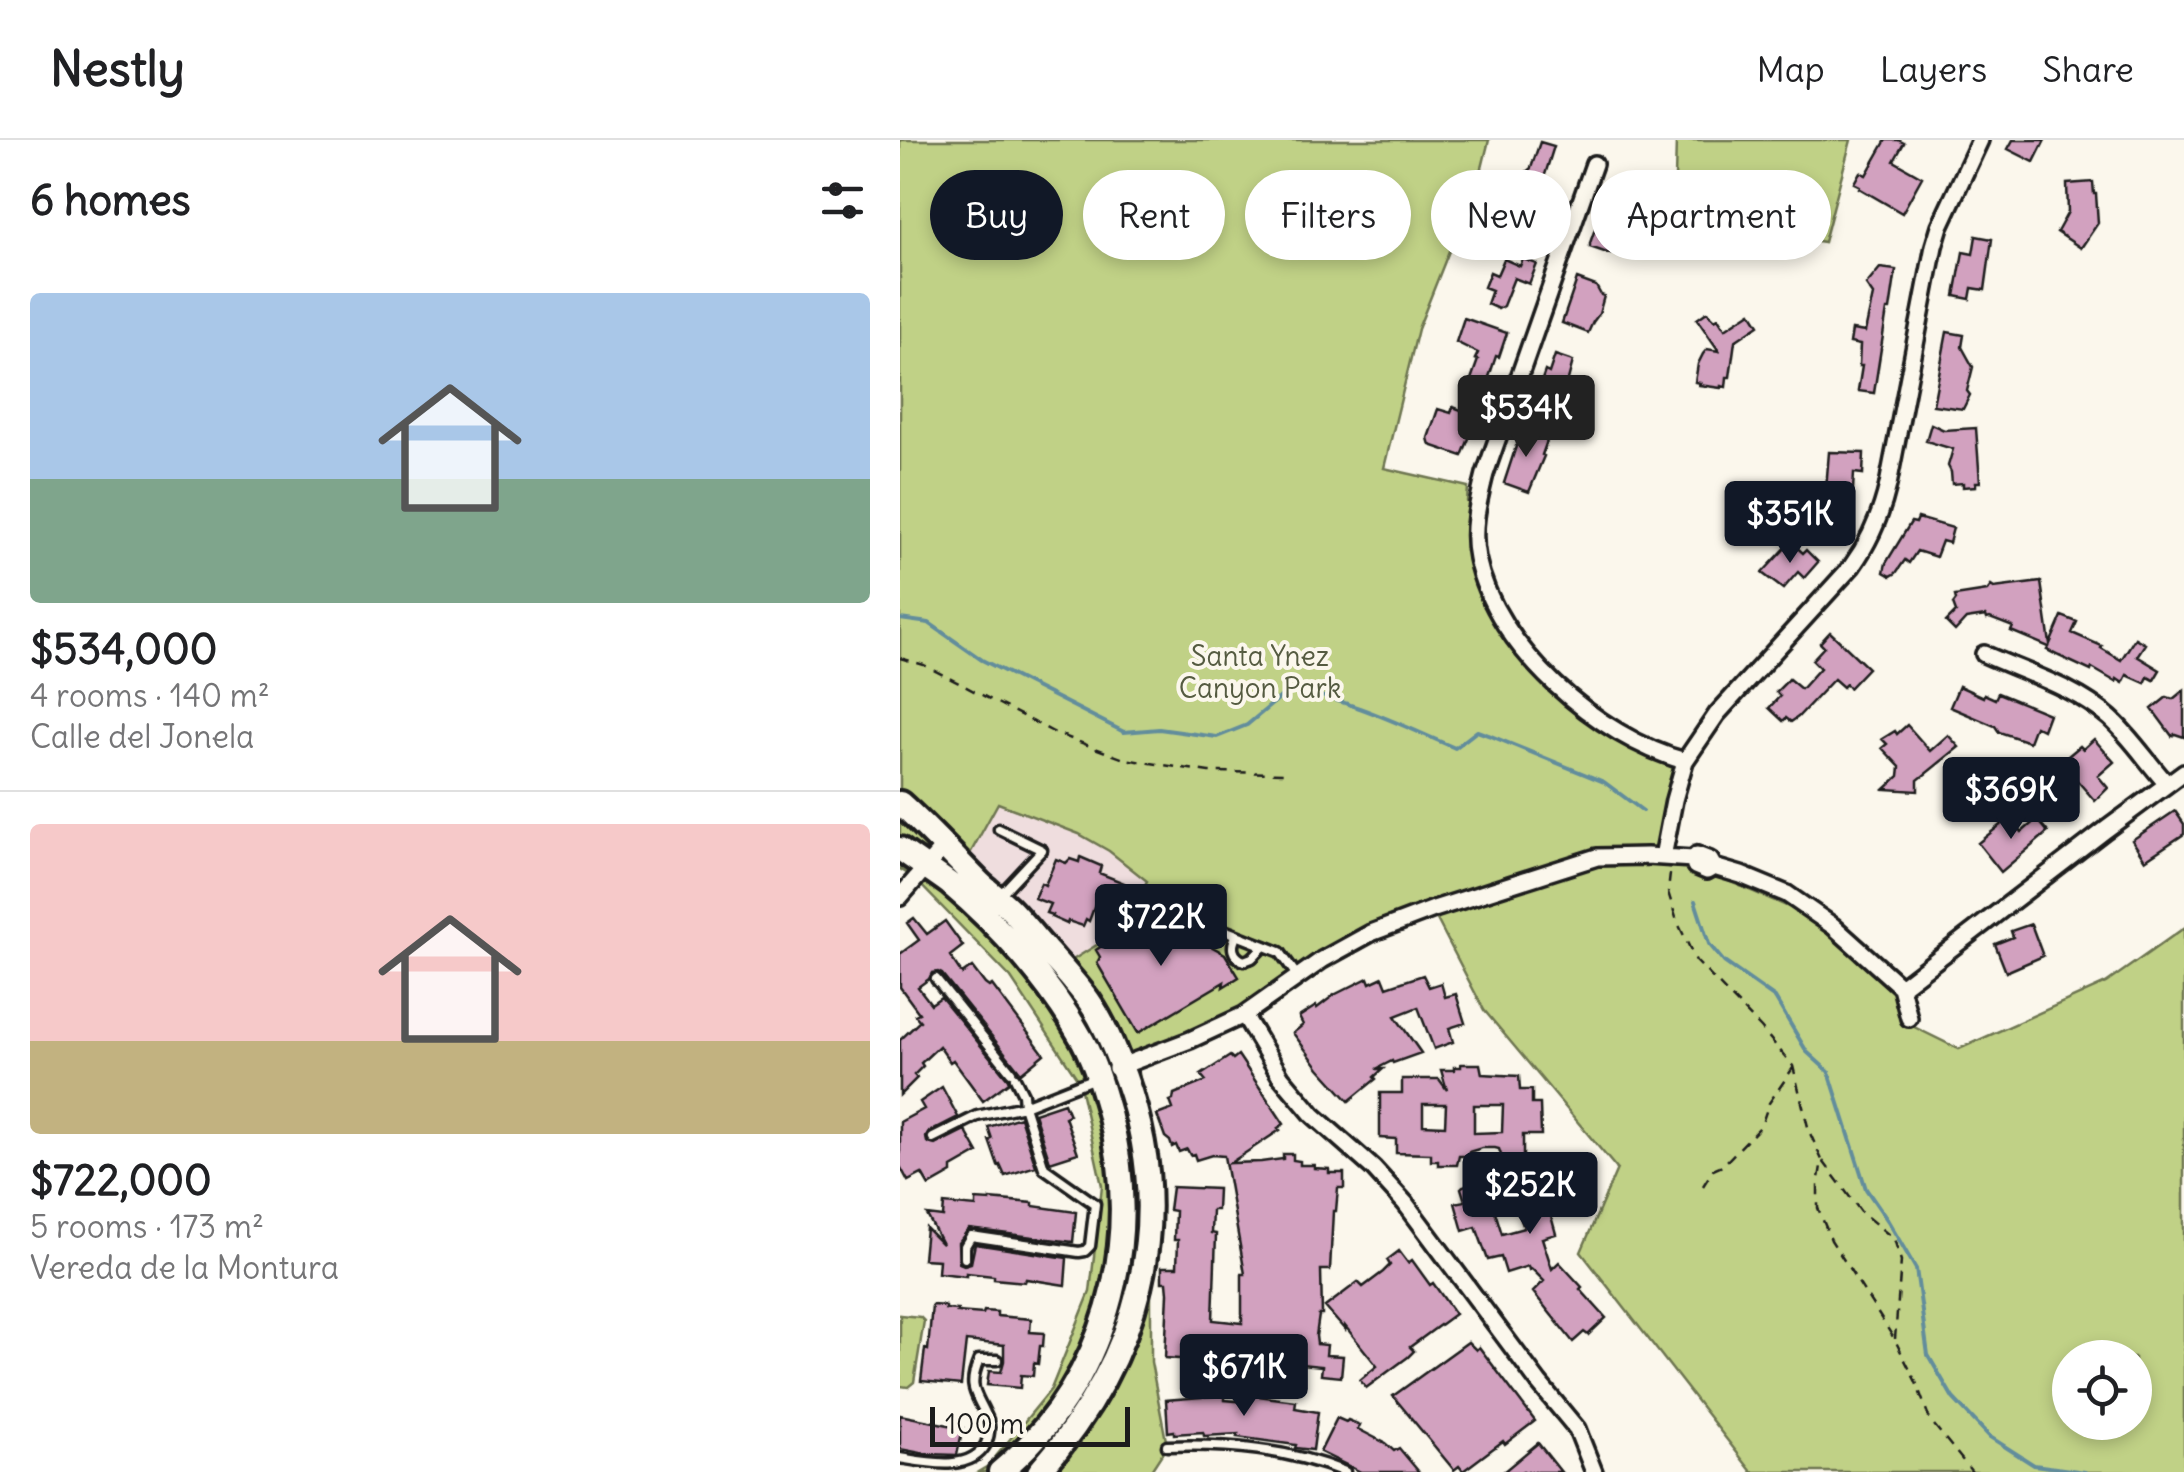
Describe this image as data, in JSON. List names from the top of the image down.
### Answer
{
  "parks": ["Santa Ynez Canyon Park"],
  "scale_bar": "100 m",
  "page": {
    "header": "Nestly",
    "nav": ["Map", "Layers", "Share"],
    "heading": "6 homes",
    "chip": [
      "Buy",
      "Rent",
      "Filters",
      "New",
      "Apartment"
    ],
    "list": [
      {
        "name": "$534,000",
        "note": "4 rooms · 140 m² · Calle del Jonela"
      },
      {
        "name": "$722,000",
        "note": "5 rooms · 173 m² · Vereda de la Montura"
      }
    ],
    "price": [
      "$534K",
      "$351K",
      "$369K",
      "$722K",
      "$252K",
      "$671K"
    ],
    "scale": "100 m"
  }
}
